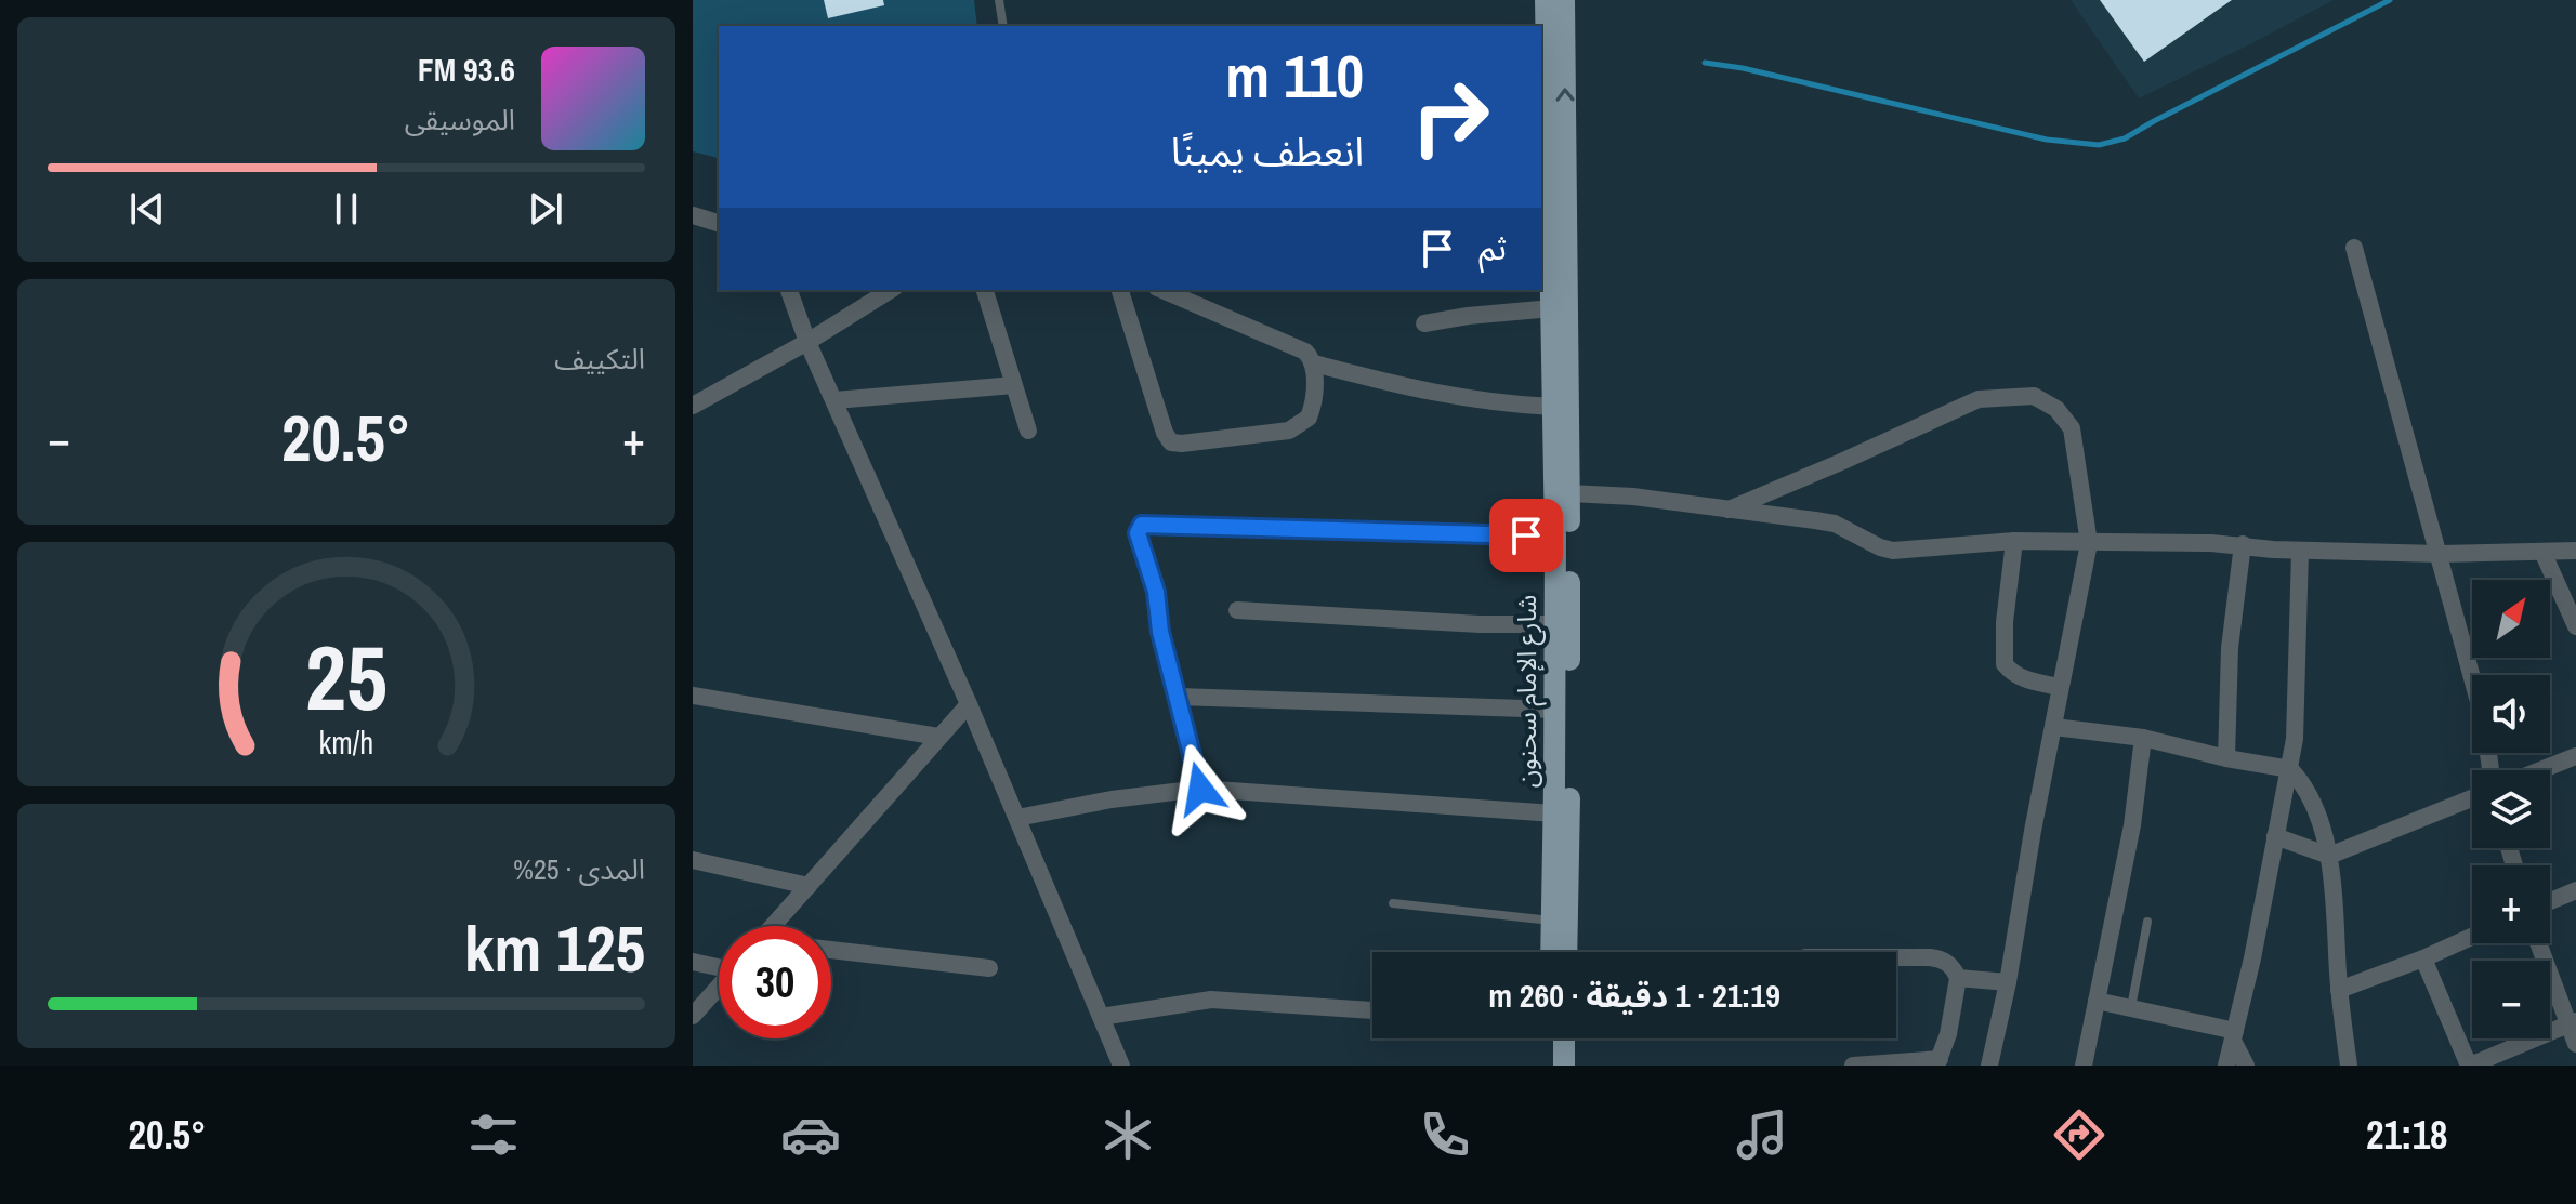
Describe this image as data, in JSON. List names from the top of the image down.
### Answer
{
  "streets": {
    "main road": ["شارع الإمام سحنون"]
  },
  "north": "top right",
  "page": {
    "turn": ["110 m", "انعطف يمينًا"],
    "song": ["93.6 FM", "الموسيقى"],
    "then": "ثم",
    "tile": [
      "التكييف",
      ["المدى · 25%", "125 km"]
    ],
    "heat": ["−", "20.5°", "+"],
    "map_buttons": ["+", "−"],
    "limit": "30",
    "trip": "21:19 · 1 دقيقة · 260 m",
    "tabs": ["21:18", "20.5°"],
    "gauge": ["25", "km/h"]
  }
}
